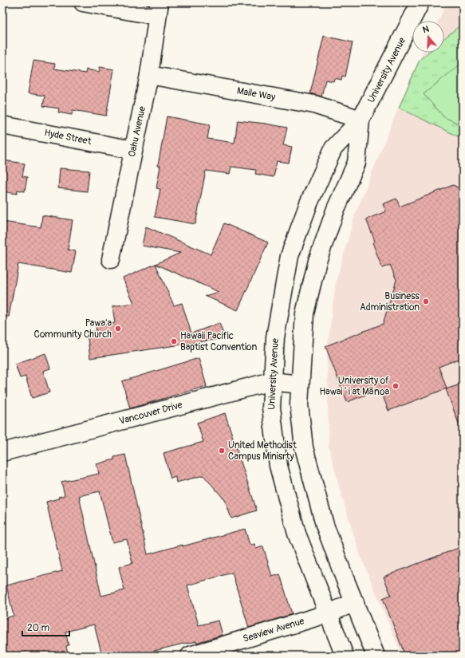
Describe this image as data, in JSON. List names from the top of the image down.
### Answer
{
  "streets": {
    "main road": [
      "University Avenue",
      "Maile Way",
      "Oahu Avenue",
      "Hyde Street",
      "Vancouver Drive",
      "Seaview Avenue"
    ]
  },
  "crossings": [
    ["University Avenue", "Maile Way"],
    ["University Avenue", "Vancouver Drive"],
    ["University Avenue", "Seaview Avenue"],
    ["Maile Way", "Oahu Avenue"],
    ["Oahu Avenue", "Hyde Street"]
  ],
  "places": [
    "Business Administration",
    "Pawa'a Community Church",
    "Hawaii Pacific Baptist Convention",
    "University of Hawaiʻi at Mānoa",
    "United Methodist Campus Minisrty"
  ],
  "scale_bar": "20 m",
  "north": "top"
}
